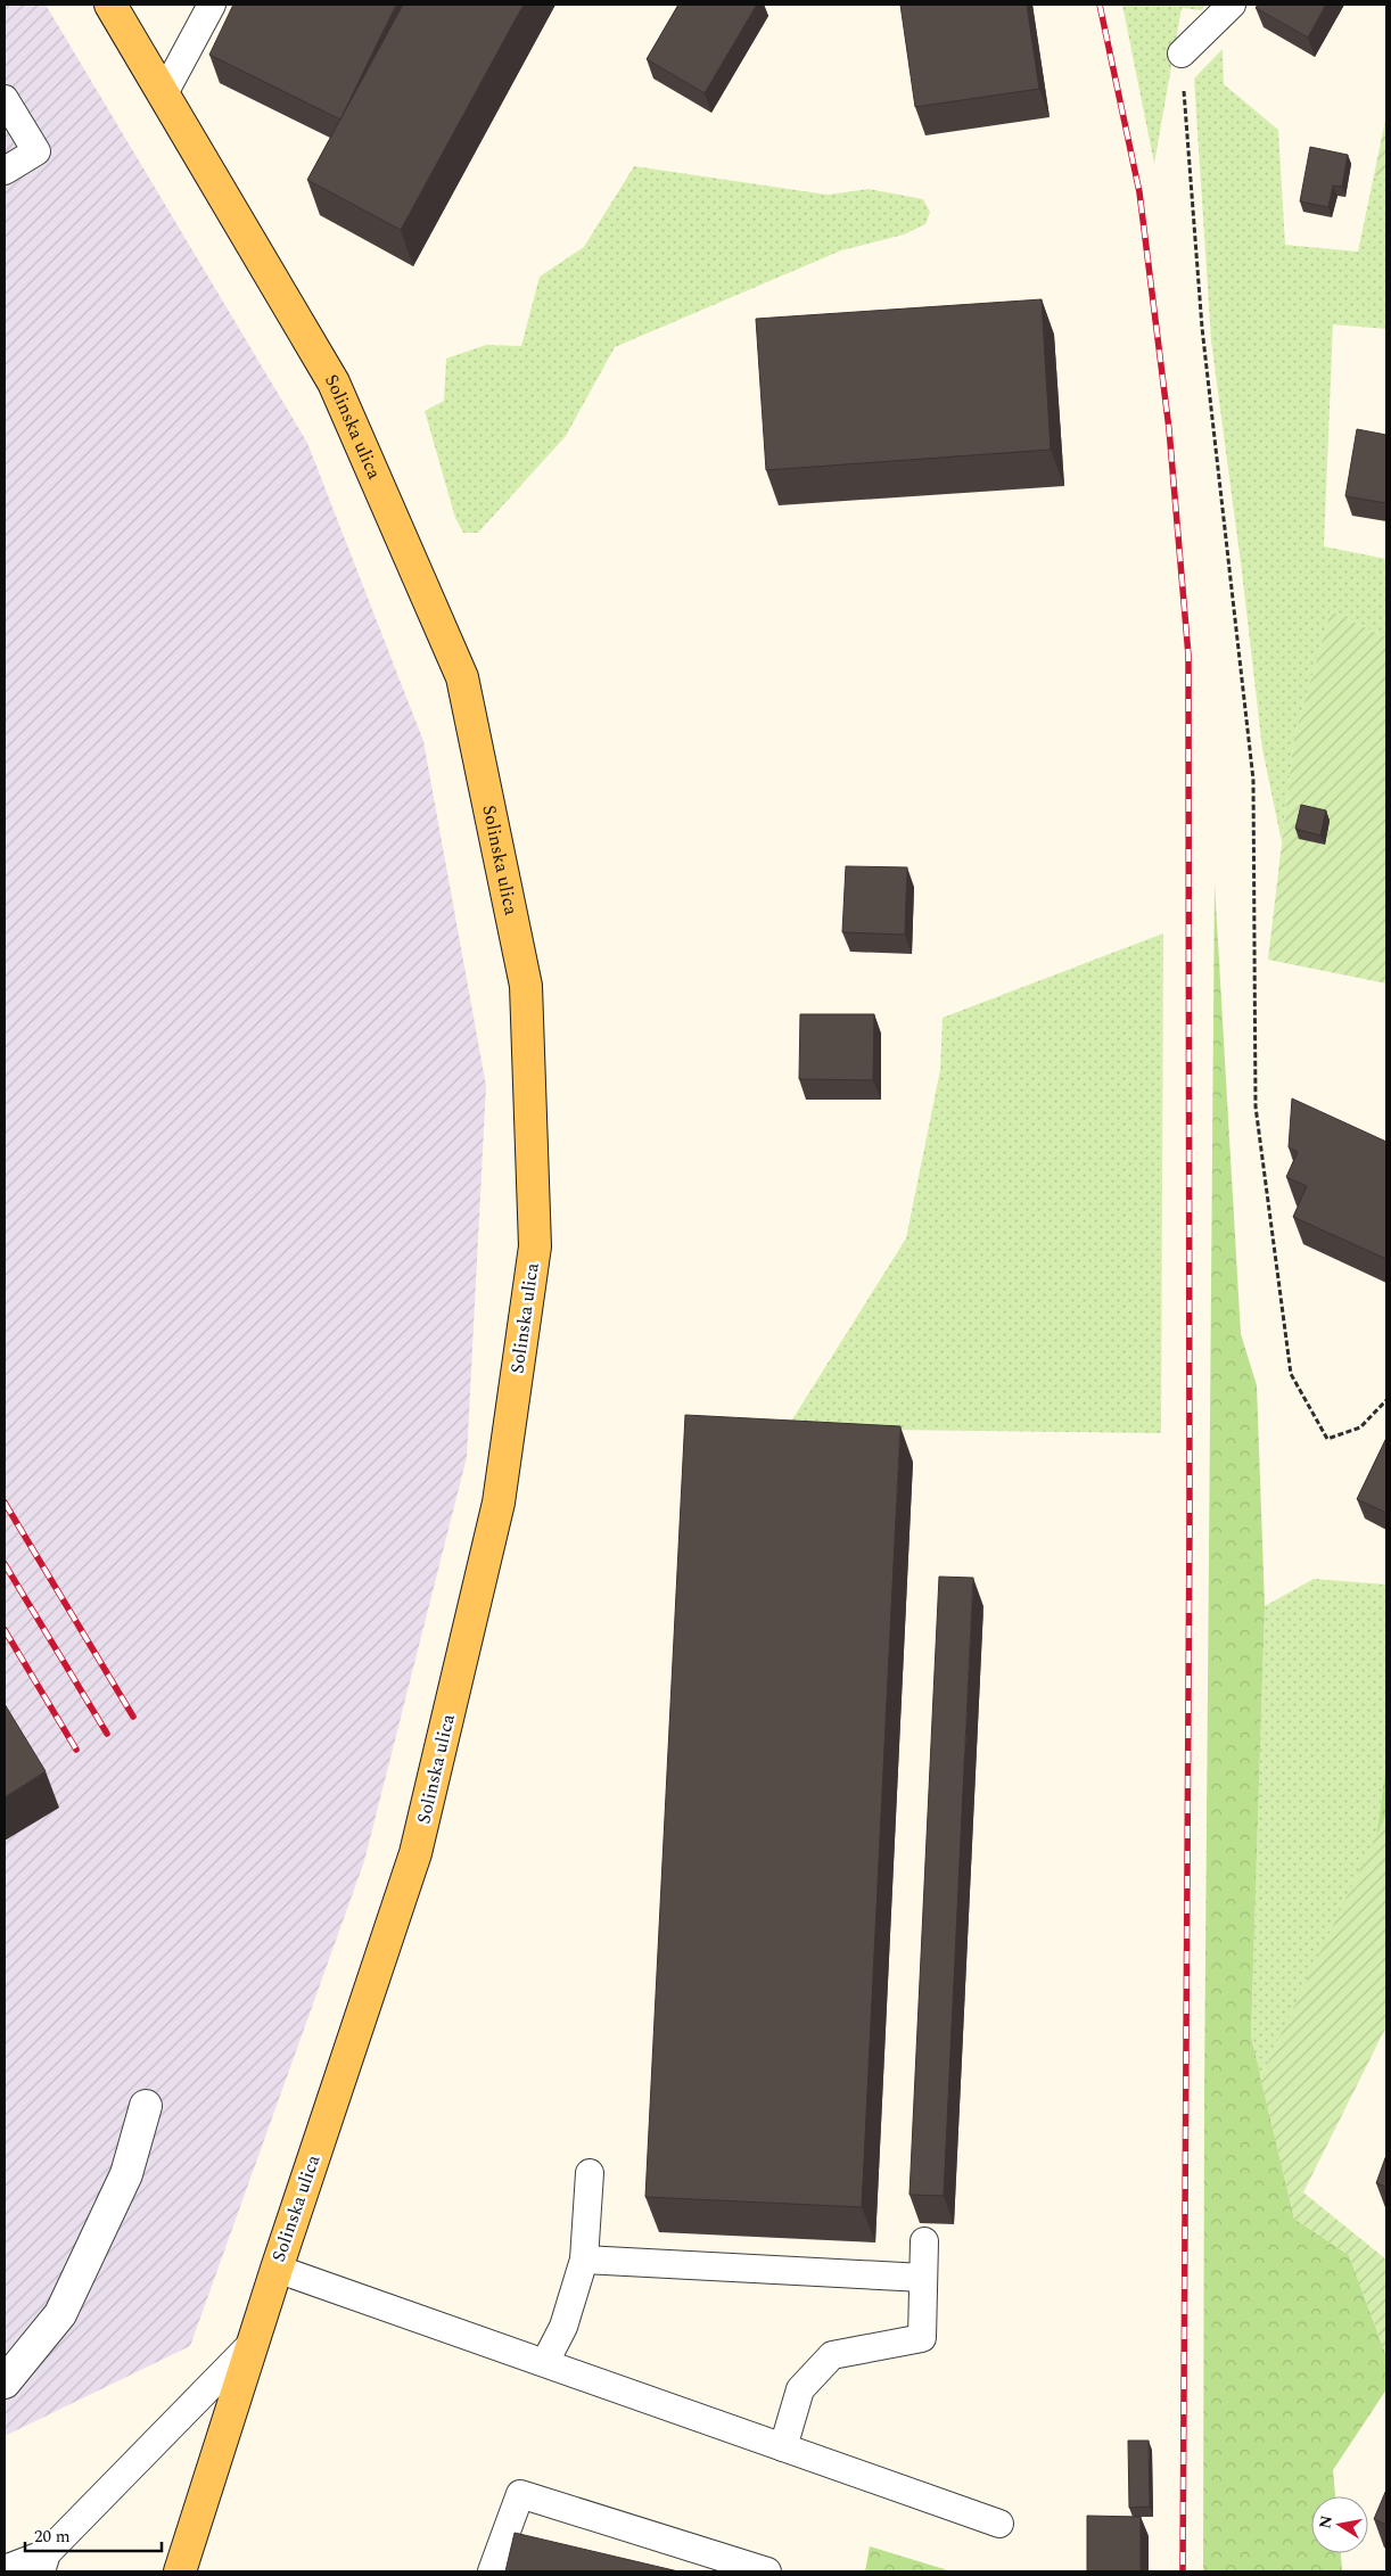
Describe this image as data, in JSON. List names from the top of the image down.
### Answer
{
  "streets": {
    "main road": ["Solinska ulica"]
  },
  "scale_bar": "20 m",
  "north": "left"
}
